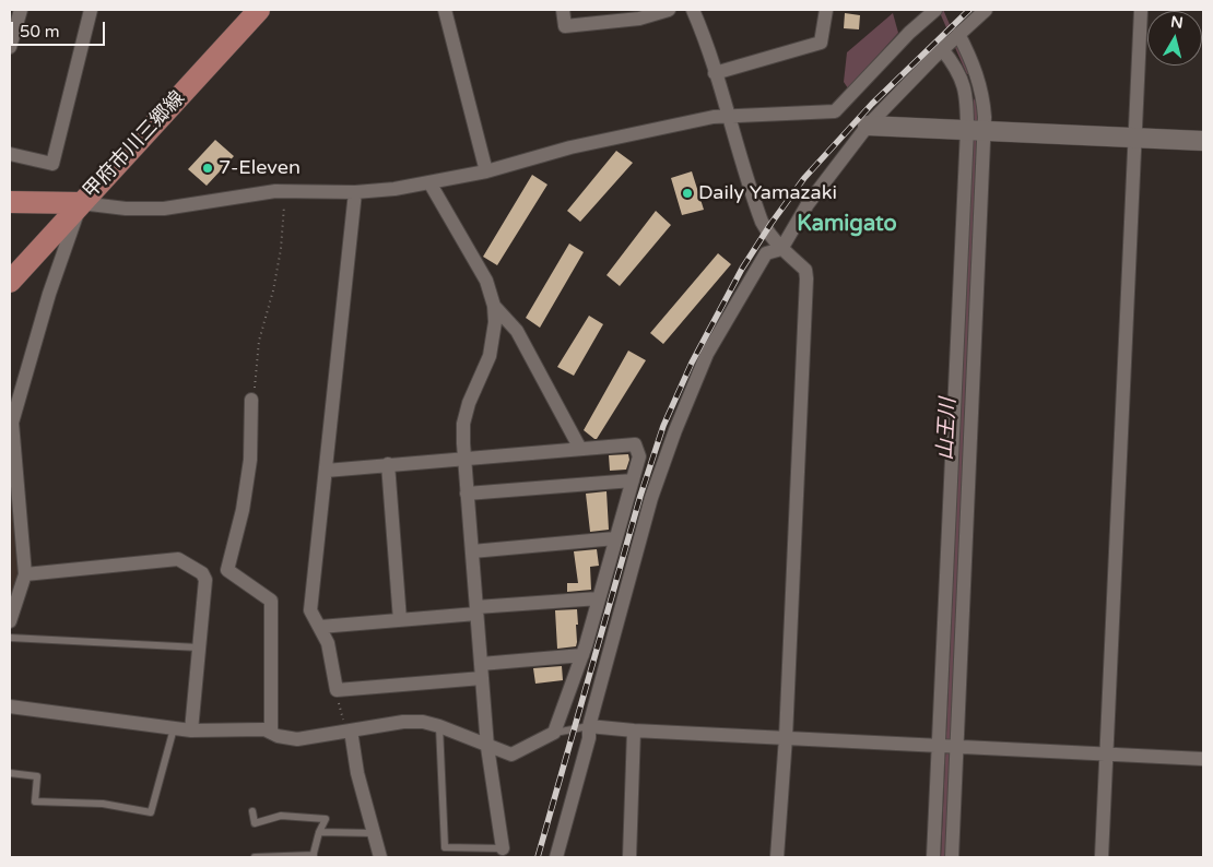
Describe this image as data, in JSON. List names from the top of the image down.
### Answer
{
  "streets": {
    "main road": ["甲府市川三郷線"]
  },
  "districts": ["Kamigato"],
  "water": ["山王川"],
  "places": ["7-Eleven", "Daily Yamazaki"],
  "scale_bar": "50 m",
  "north": "top"
}
